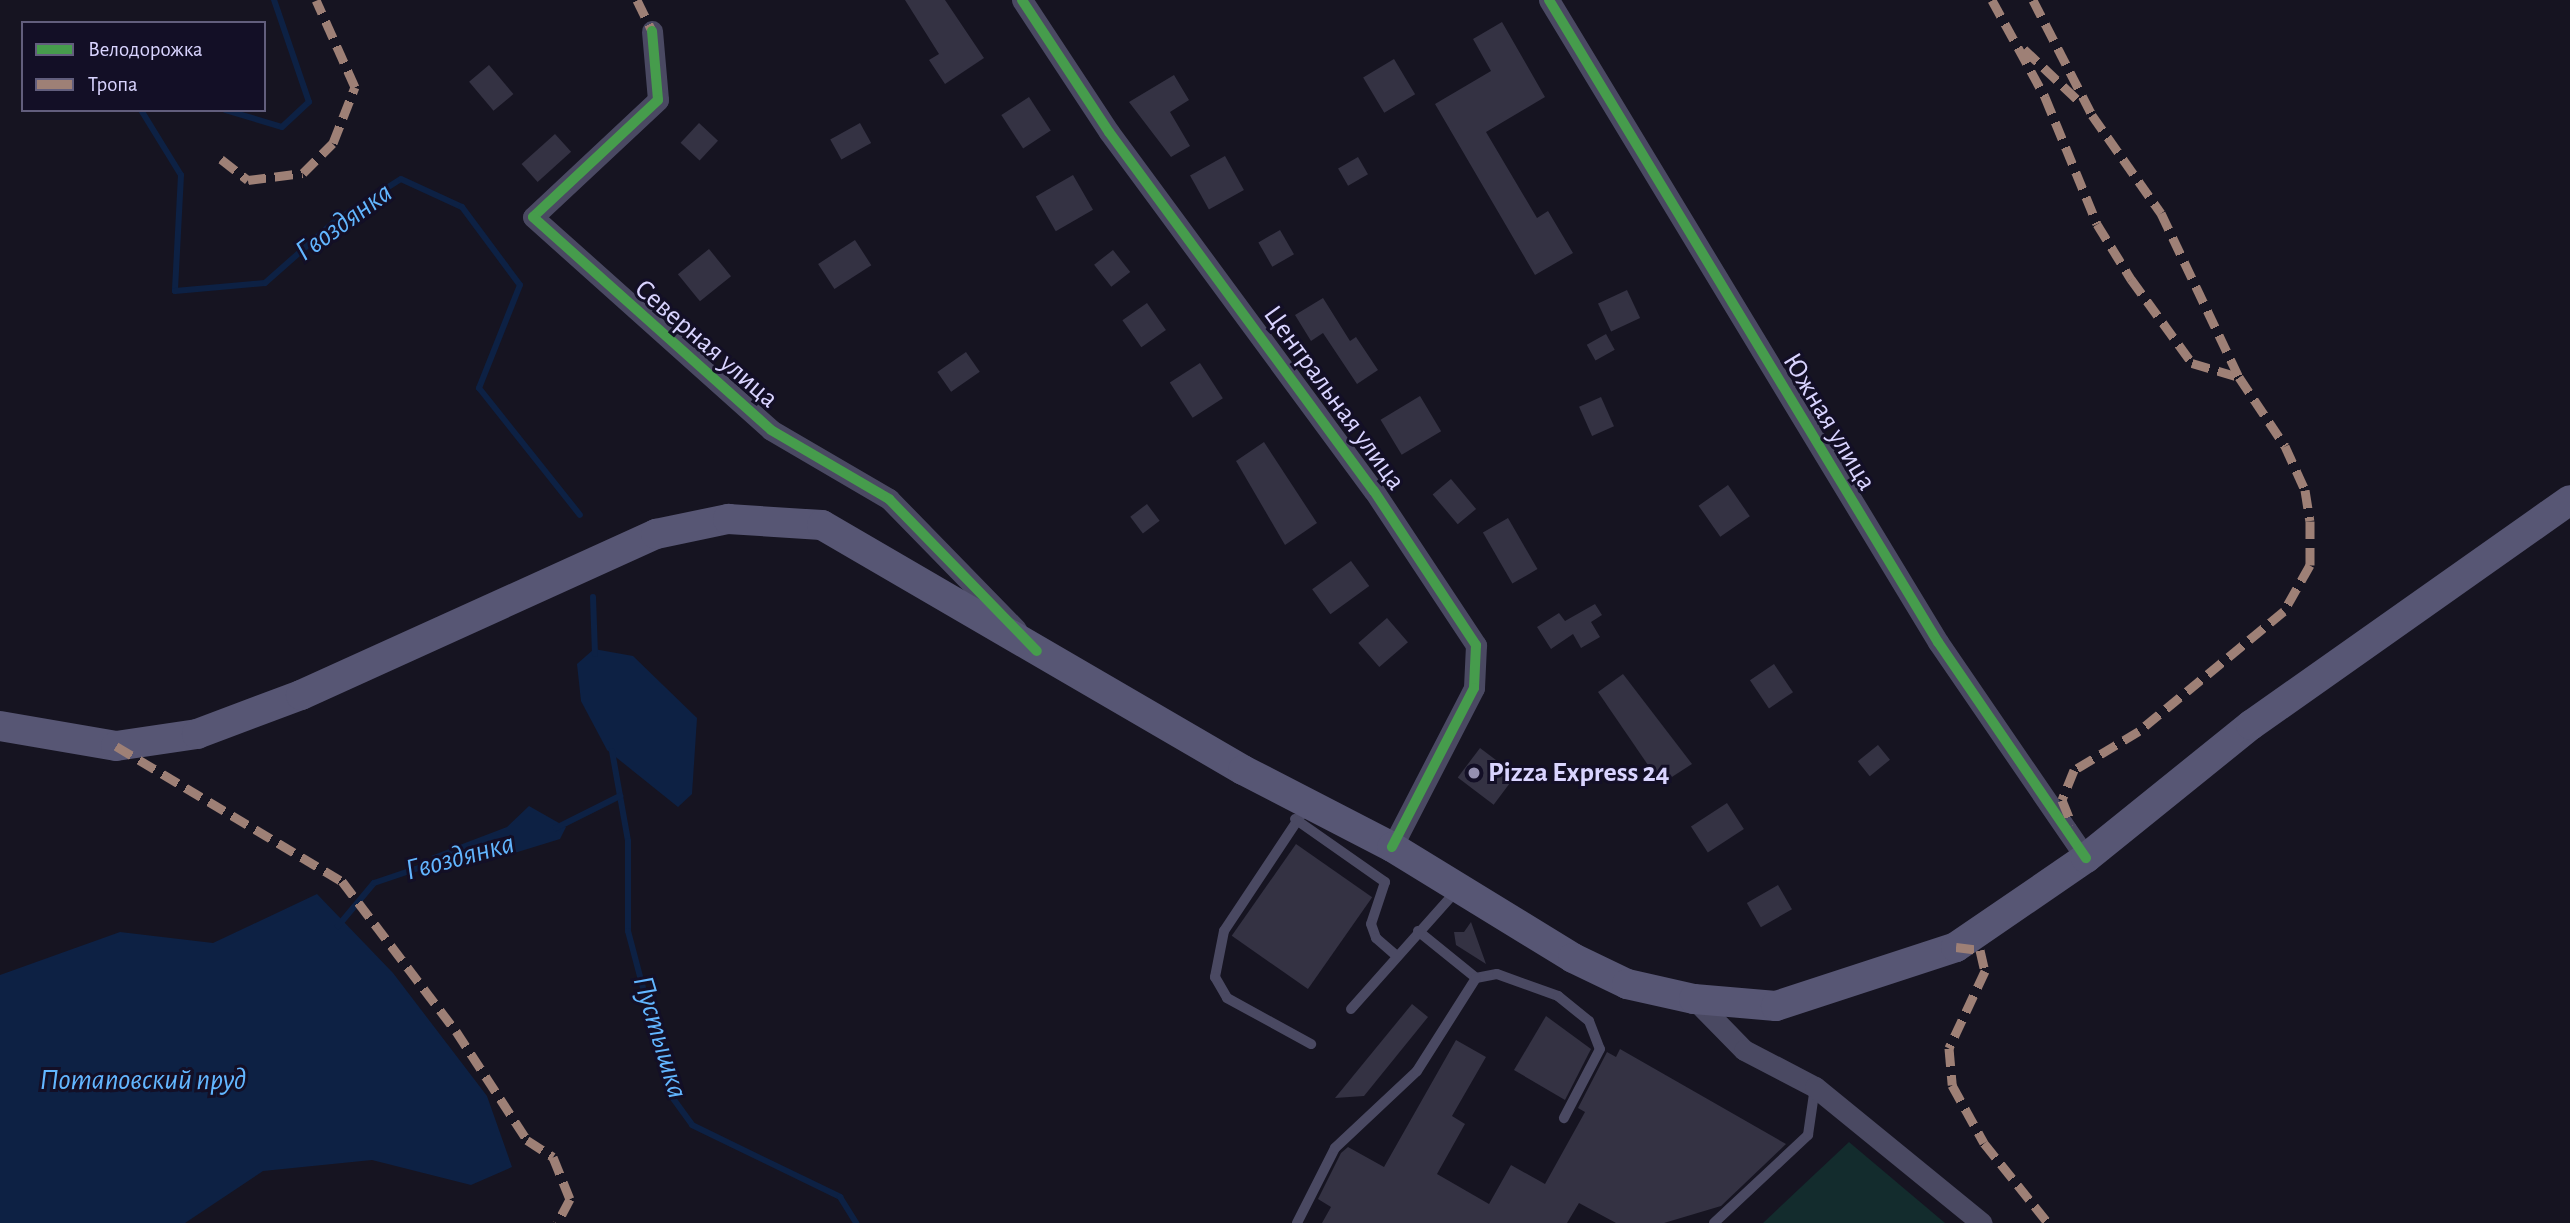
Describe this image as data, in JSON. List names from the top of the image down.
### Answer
{
  "streets": {
    "street": ["Северная улица", "Центральная улица", "Южная улица"]
  },
  "water": ["Гвоздянка", "Пустышка", "Потаповский пруд"],
  "places": ["Pizza Express 24"],
  "legend": ["Велодорожка", "Тропа"]
}
